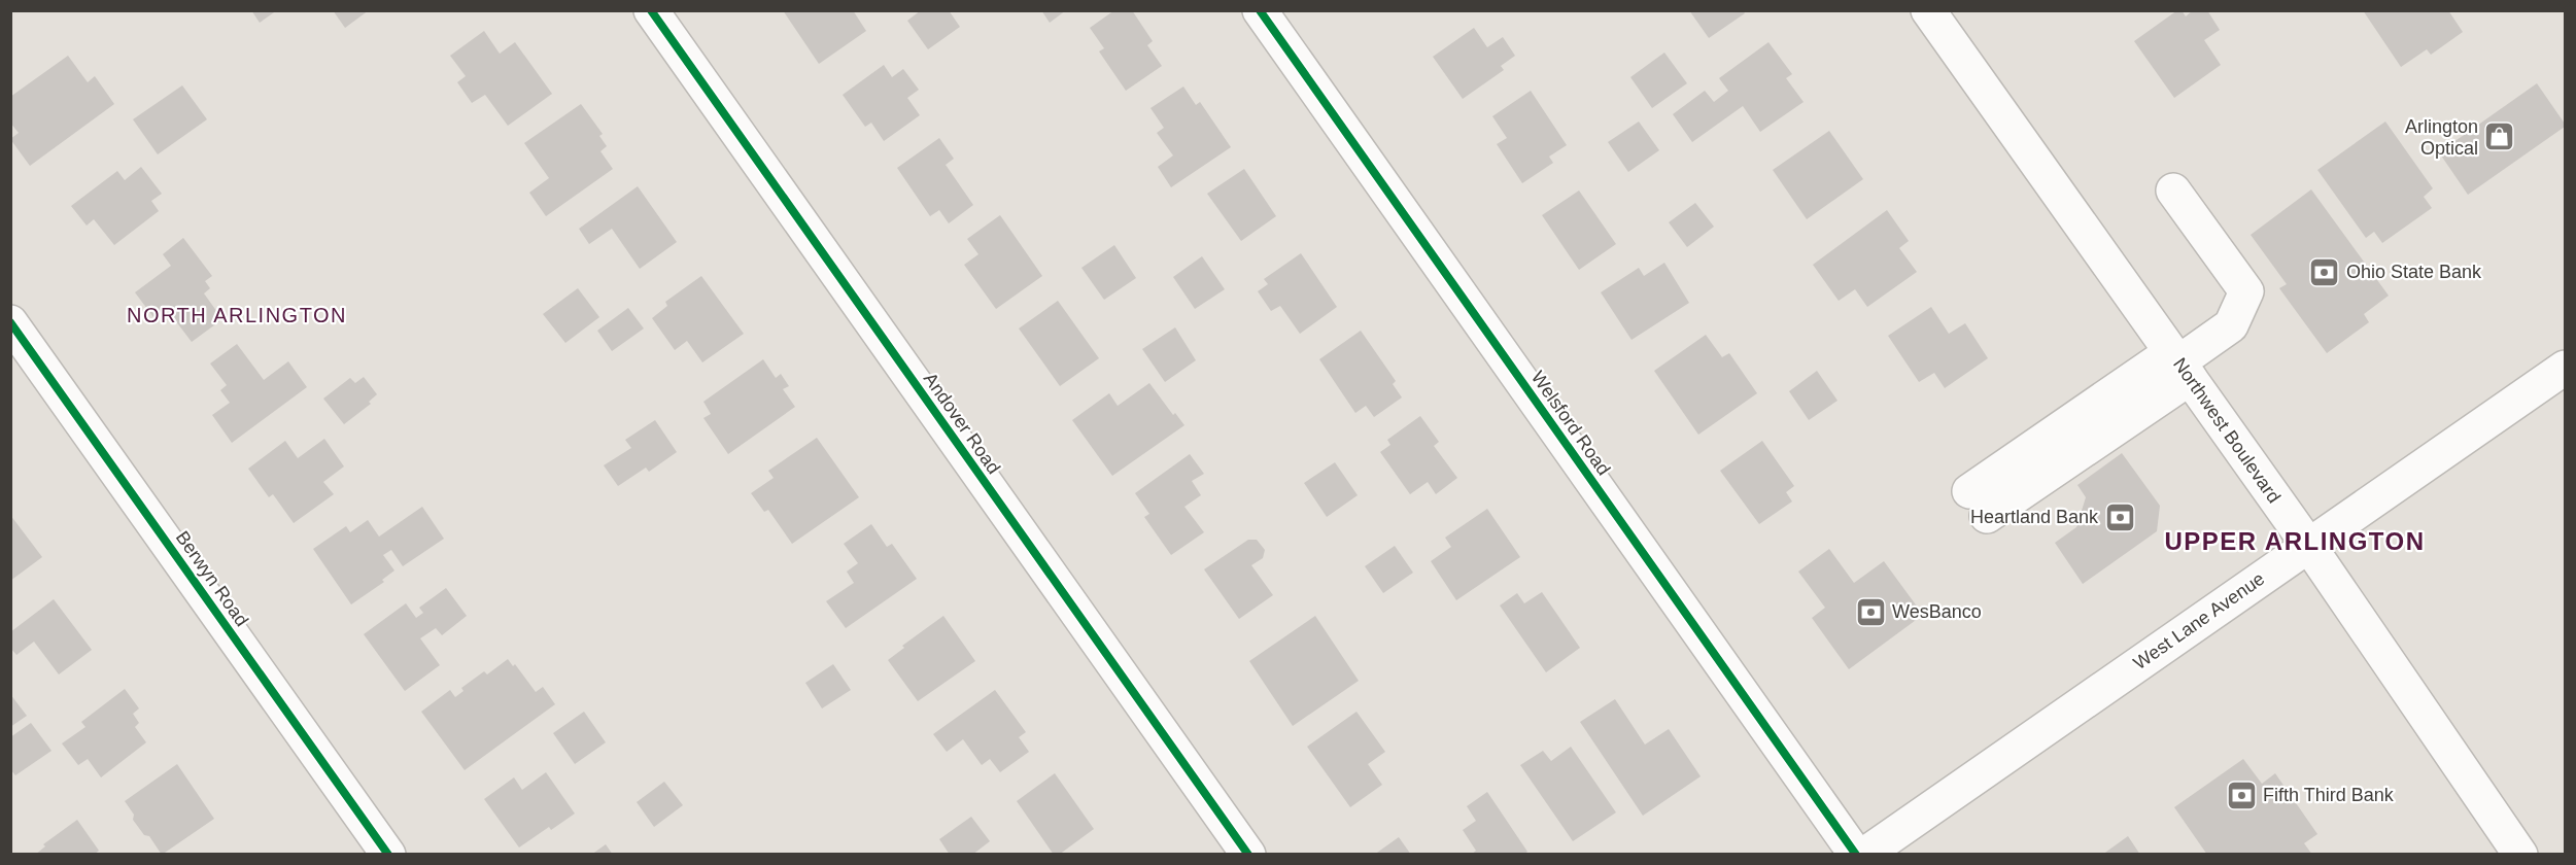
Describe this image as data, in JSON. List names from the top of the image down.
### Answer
{
  "streets": {
    "street": [
      "Andover Road",
      "Welsford Road",
      "Northwest Boulevard",
      "Berwyn Road",
      "West Lane Avenue"
    ]
  },
  "crossings": [
    ["Northwest Boulevard", "West Lane Avenue"]
  ],
  "districts": ["NORTH ARLINGTON", "UPPER ARLINGTON"],
  "places": {
    "shop": ["Arlington Optical"],
    "bank": [
      "Ohio State Bank",
      "Heartland Bank",
      "WesBanco",
      "Fifth Third Bank"
    ]
  }
}
